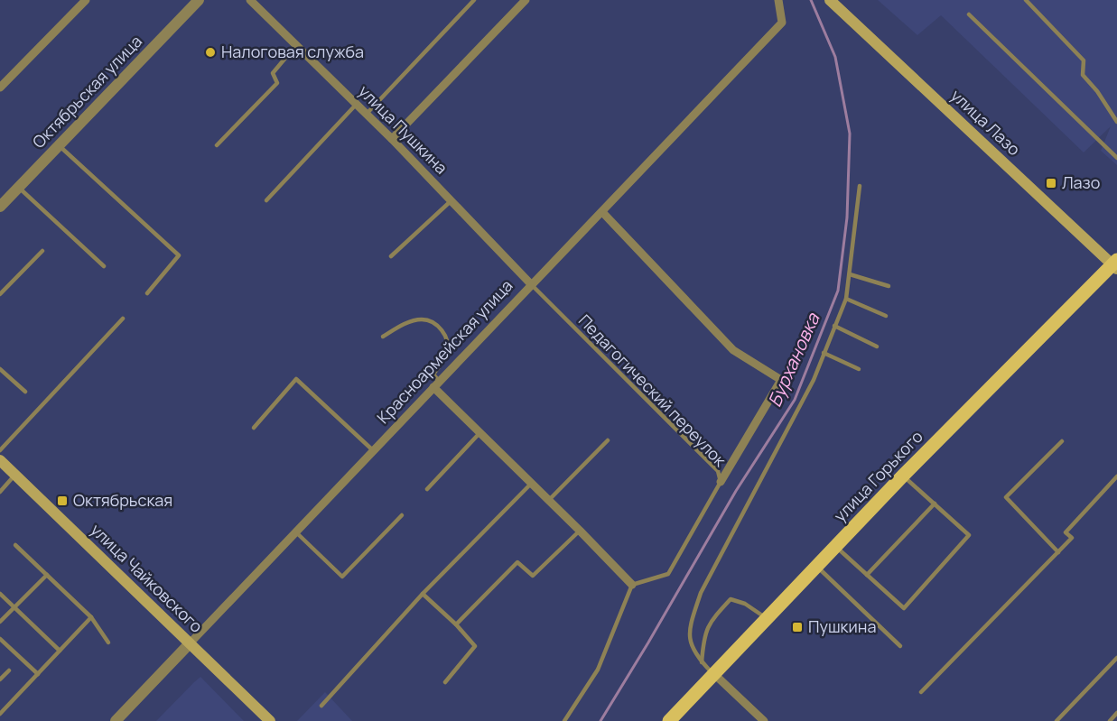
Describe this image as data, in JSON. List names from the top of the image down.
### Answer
{
  "streets": {
    "main road": ["улица Лазо", "улица Горького", "улица Чайковского"],
    "street": ["Октябрьская улица", "улица Пушкина", "Красноармейская улица"],
    "lane": ["Педагогический переулок"]
  },
  "crossings": [
    ["улица Лазо", "улица Горького"],
    ["улица Пушкина", "Красноармейская улица"],
    ["улица Пушкина", "Педагогический переулок"],
    ["Красноармейская улица", "Педагогический переулок"],
    ["Красноармейская улица", "улица Чайковского"]
  ],
  "water": ["Бурхановка"],
  "places": {
    "other": ["Налоговая служба"],
    "transit": ["Лазо", "Октябрьская", "Пушкина"]
  }
}
